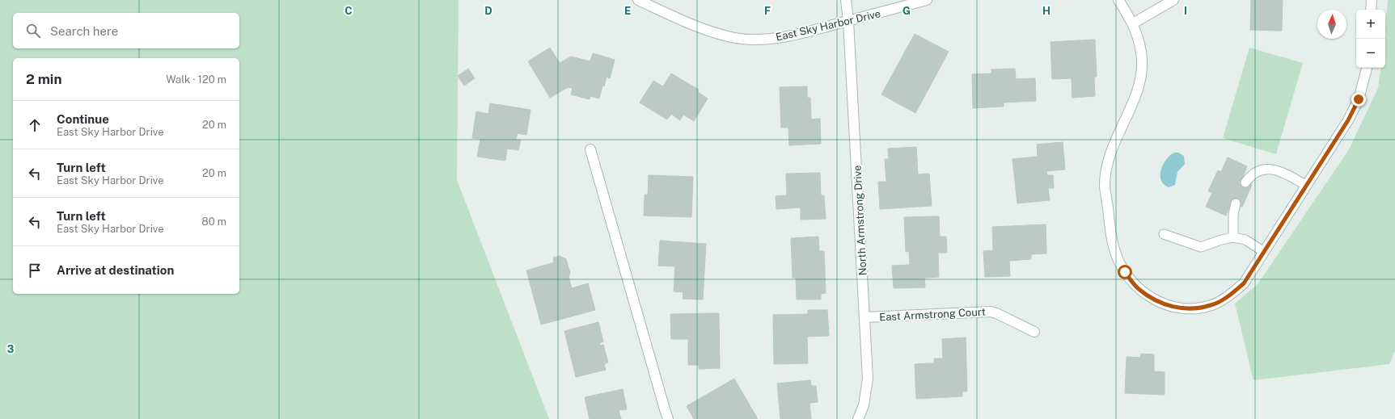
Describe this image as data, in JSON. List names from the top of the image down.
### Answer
{
  "streets": {
    "street": ["East Sky Harbor Drive", "North Armstrong Drive", "East Armstrong Court"]
  },
  "crossings": [
    ["East Sky Harbor Drive", "North Armstrong Drive"],
    ["North Armstrong Drive", "East Armstrong Court"]
  ],
  "north": "top",
  "page": {
    "map_buttons": ["+", "−"],
    "search": "Search here",
    "heading": ["2 min", "Walk · 120 m"],
    "list": [
      ["Continue", "East Sky Harbor Drive", "20 m"],
      ["Turn left", "East Sky Harbor Drive", "20 m"],
      ["Turn left", "East Sky Harbor Drive", "80 m"],
      "Arrive at destination"
    ]
  },
  "grid": {
    "columns": [
      "C",
      "D",
      "E",
      "F",
      "G",
      "H",
      "I"
    ],
    "rows": ["3"]
  }
}
